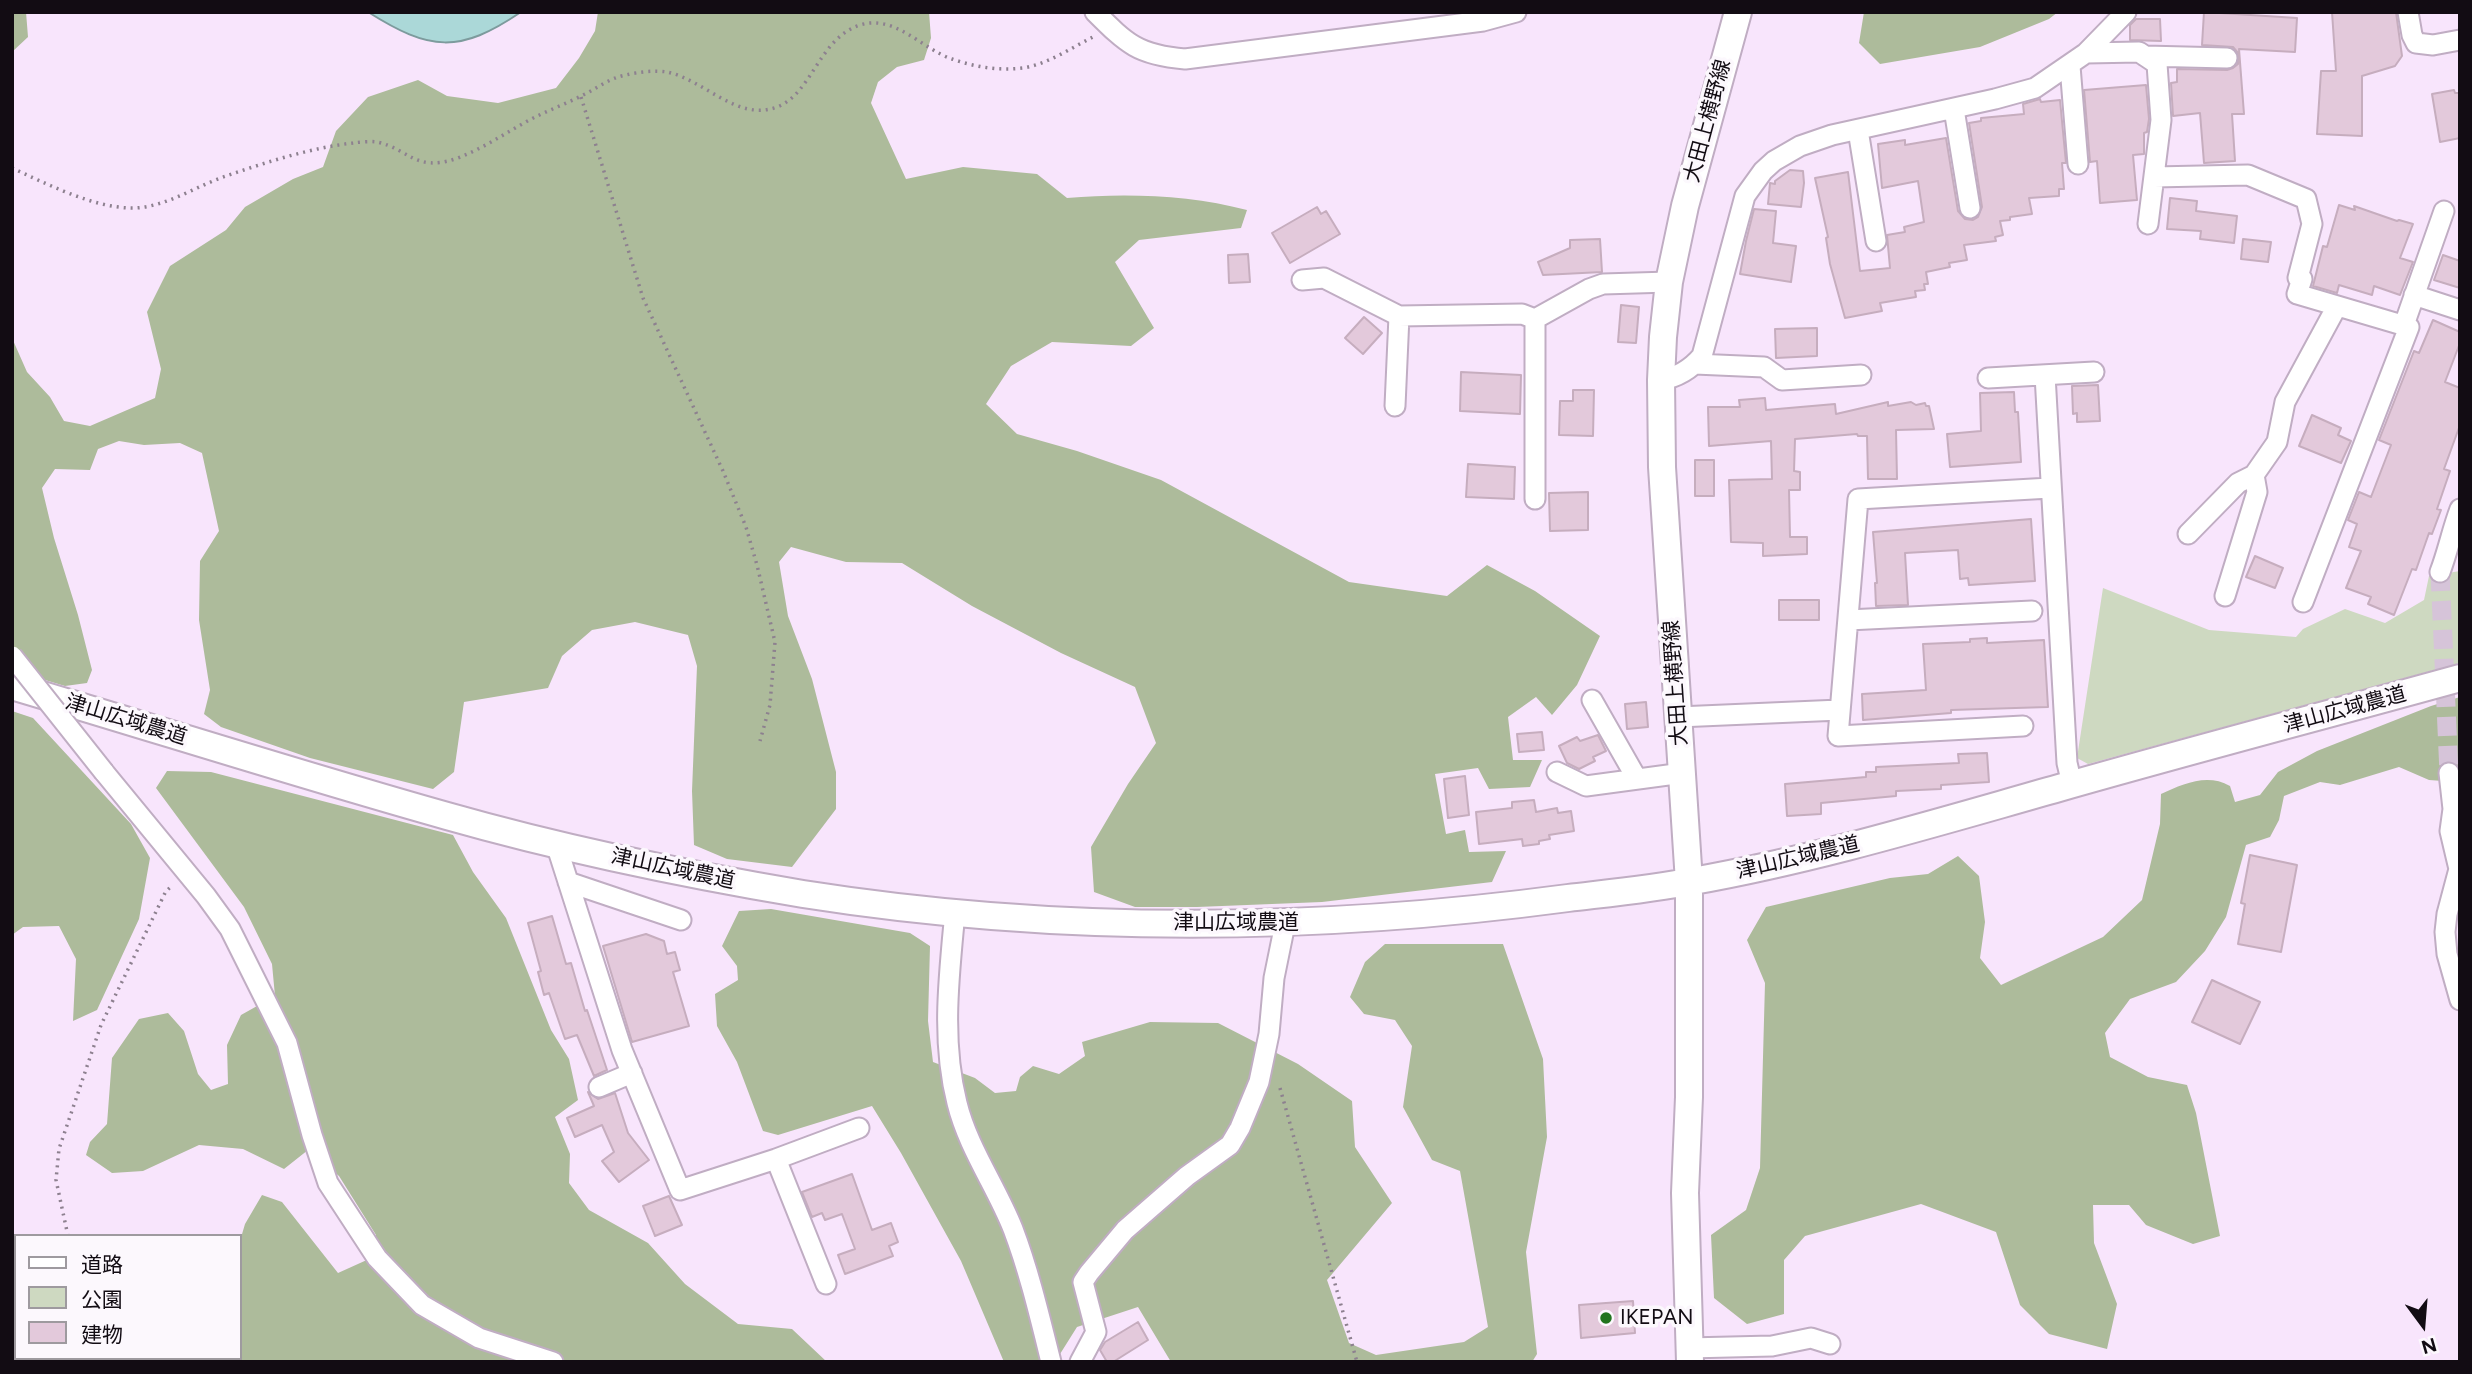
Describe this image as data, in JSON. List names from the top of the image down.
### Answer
{
  "streets": {
    "street": ["大田上横野線", "津山広域農道"]
  },
  "crossings": [
    ["大田上横野線", "津山広域農道"]
  ],
  "places": ["IKEPAN"],
  "legend": ["道路", "公園", "建物"],
  "north": "bottom"
}
